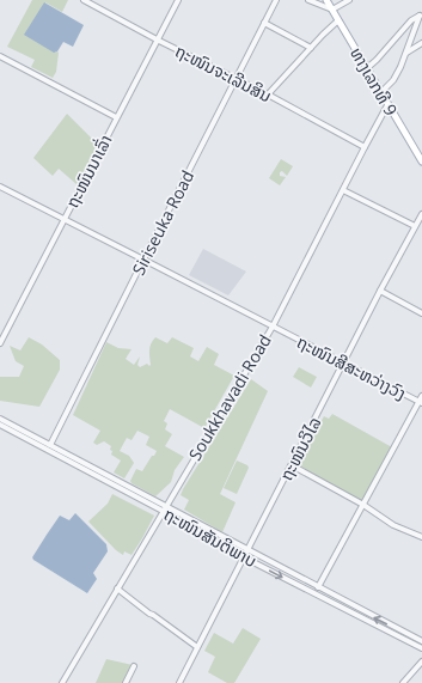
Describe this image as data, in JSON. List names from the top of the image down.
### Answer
{
  "streets": {
    "main road": ["ທາງເລກທີ 9"],
    "street": [
      "ຖະໜົນຈະເລີນສິນ",
      "ຖະໜົນນາເລົ່າ",
      "Siriseuka Road",
      "ຖະໜົນສີສະຫວ່າງວົງ",
      "Soukkhavadi Road",
      "ຖະໜົນວິໄລ",
      "ຖະໜົນສັນຕິພາບ"
    ]
  },
  "crossings": [
    ["ຖະໜົນຈະເລີນສິນ", "ຖະໜົນນາເລົ່າ"],
    ["ຖະໜົນຈະເລີນສິນ", "Siriseuka Road"],
    ["ຖະໜົນຈະເລີນສິນ", "Soukkhavadi Road"],
    ["ທາງເລກທີ 9", "Soukkhavadi Road"],
    ["ຖະໜົນນາເລົ່າ", "ຖະໜົນສີສະຫວ່າງວົງ"],
    ["Siriseuka Road", "ຖະໜົນສີສະຫວ່າງວົງ"],
    ["Siriseuka Road", "ຖະໜົນສັນຕິພາບ"],
    ["ຖະໜົນສີສະຫວ່າງວົງ", "Soukkhavadi Road"],
    ["ຖະໜົນສີສະຫວ່າງວົງ", "ຖະໜົນວິໄລ"],
    ["Soukkhavadi Road", "ຖະໜົນສັນຕິພາບ"],
    ["ຖະໜົນວິໄລ", "ຖະໜົນສັນຕິພາບ"]
  ]
}
